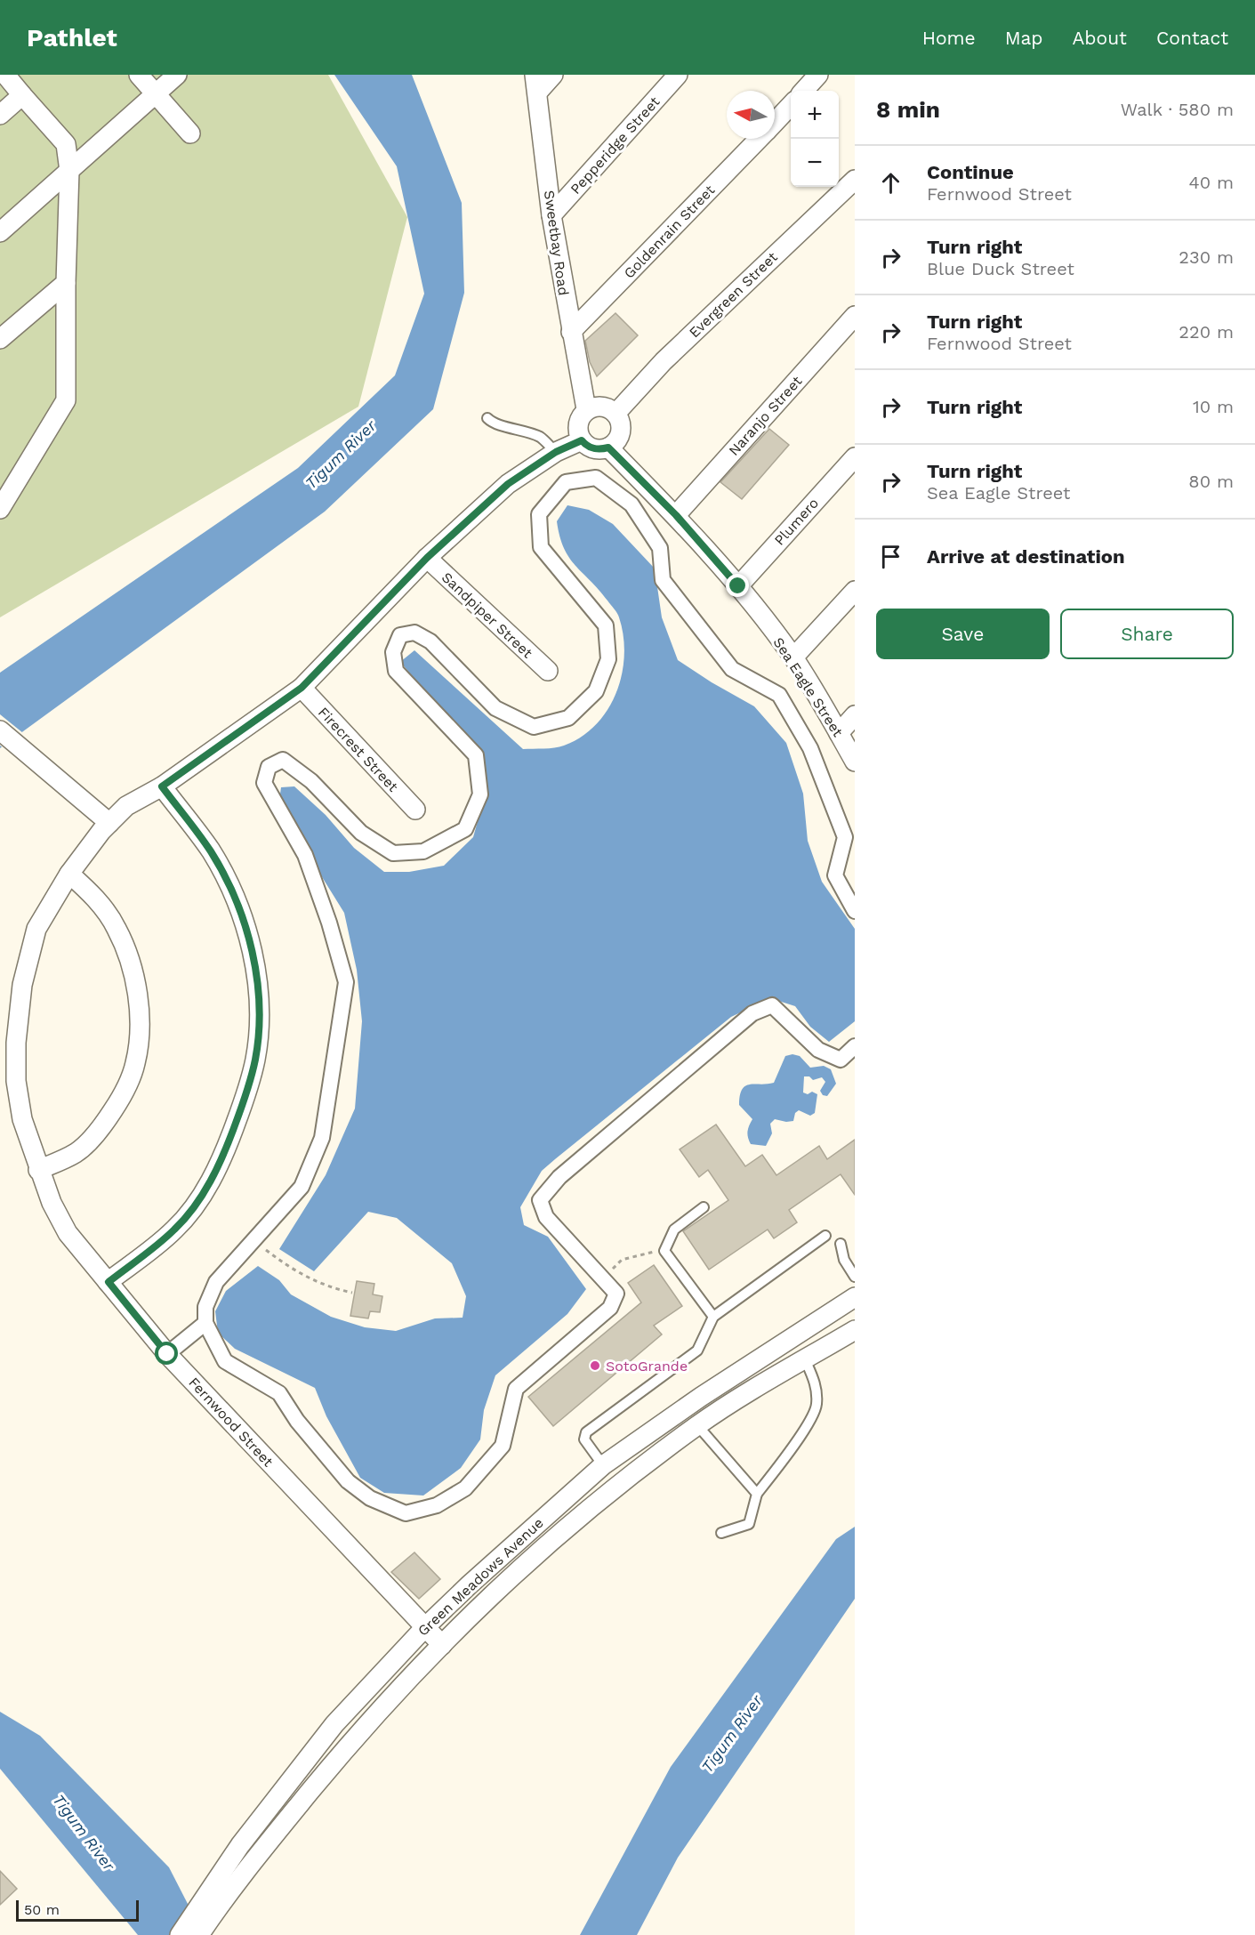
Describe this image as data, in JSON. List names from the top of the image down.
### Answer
{
  "streets": {
    "street": [
      "Pepperidge Street",
      "Goldenrain Street",
      "Sweetbay Road",
      "Evergreen Street",
      "Naranjo Street",
      "Plumero",
      "Sandpiper Street",
      "Sea Eagle Street",
      "Firecrest Street",
      "Fernwood Street",
      "Green Meadows Avenue"
    ]
  },
  "crossings": [
    ["Pepperidge Street", "Sweetbay Road"],
    ["Goldenrain Street", "Sweetbay Road"],
    ["Sweetbay Road", "Evergreen Street"],
    ["Sweetbay Road", "Sea Eagle Street"],
    ["Sweetbay Road", "Fernwood Street"],
    ["Evergreen Street", "Sea Eagle Street"],
    ["Evergreen Street", "Fernwood Street"],
    ["Naranjo Street", "Sea Eagle Street"],
    ["Plumero", "Sea Eagle Street"],
    ["Sandpiper Street", "Fernwood Street"],
    ["Sea Eagle Street", "Fernwood Street"],
    ["Firecrest Street", "Fernwood Street"],
    ["Fernwood Street", "Green Meadows Avenue"]
  ],
  "water": ["Tigum River"],
  "places": ["SotoGrande"],
  "scale_bar": "50 m",
  "north": "left",
  "page": {
    "header": "Pathlet",
    "nav": [
      "Home",
      "Map",
      "About",
      "Contact"
    ],
    "heading": ["8 min", "Walk · 580 m"],
    "map_buttons": ["+", "−"],
    "list": [
      ["Continue", "Fernwood Street", "40 m"],
      ["Turn right", "Blue Duck Street", "230 m"],
      ["Turn right", "Fernwood Street", "220 m"],
      ["Turn right", "10 m"],
      ["Turn right", "Sea Eagle Street", "80 m"],
      "Arrive at destination"
    ],
    "buttons": ["Save", "Share"],
    "scale": "50 m"
  }
}
